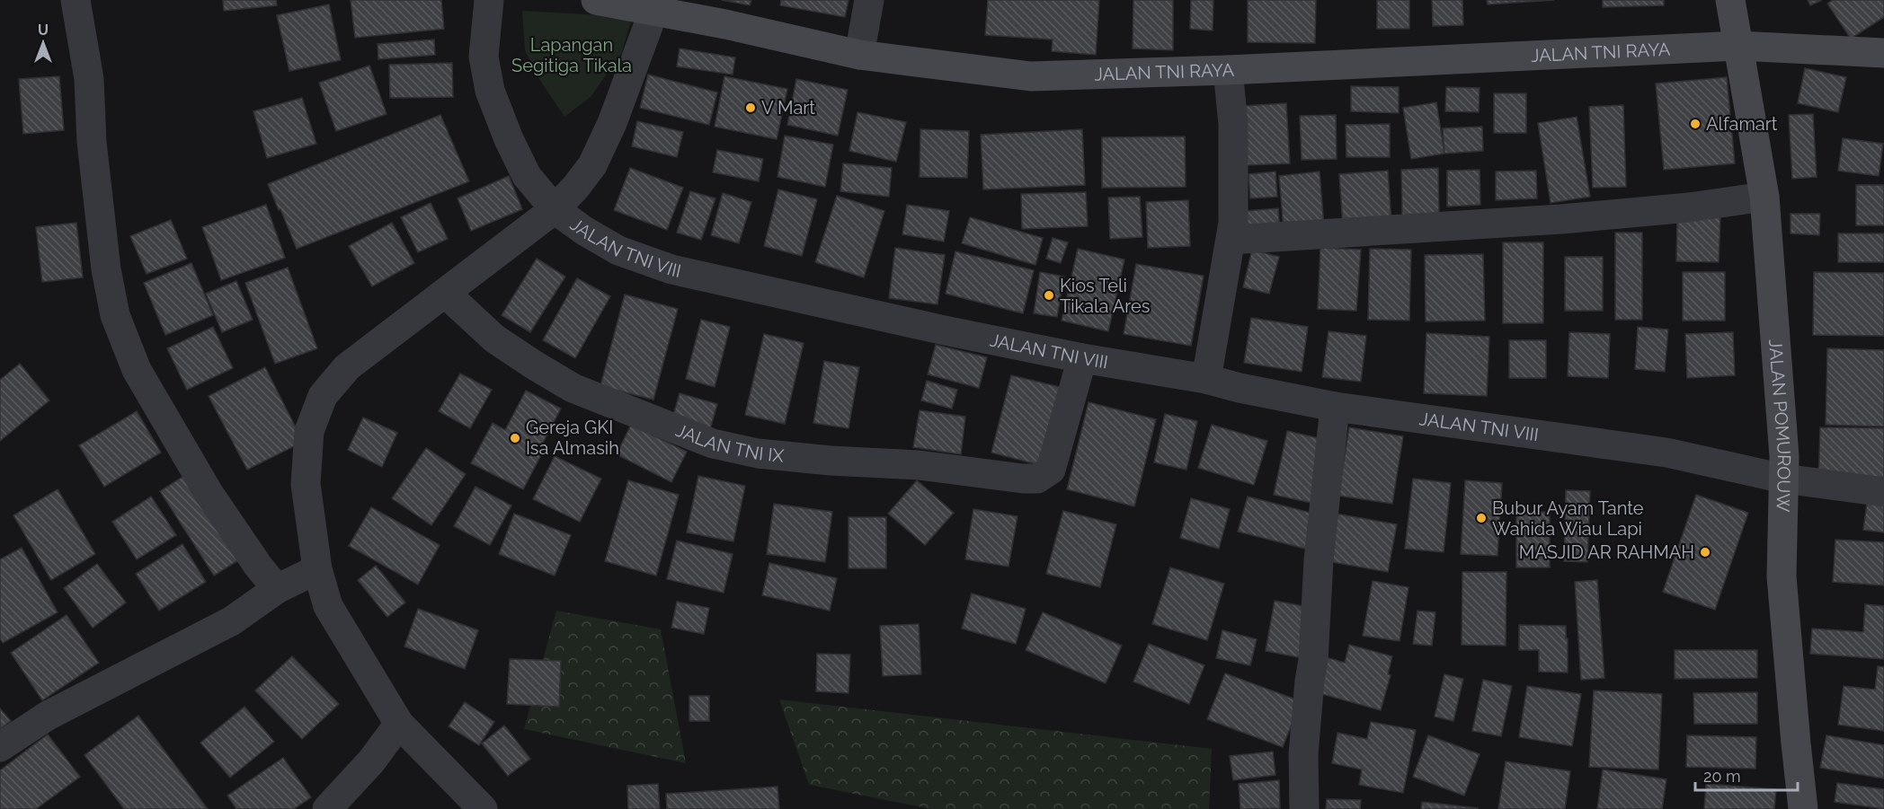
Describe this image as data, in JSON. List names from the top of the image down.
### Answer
{
  "streets": {
    "main road": ["JALAN TNI RAYA", "JALAN POMUROUW"],
    "street": ["JALAN TNI VIII", "JALAN TNI IX"]
  },
  "crossings": [
    ["JALAN TNI RAYA", "JALAN POMUROUW"],
    ["JALAN TNI VIII", "JALAN POMUROUW"],
    ["JALAN TNI VIII", "JALAN TNI IX"]
  ],
  "parks": ["Lapangan Segitiga Tikala"],
  "places": [
    "V Mart",
    "Alfamart",
    "Kios Teli Tikala Ares",
    "Gereja GKI Isa Almasih",
    "Bubur Ayam Tante Wahida Wiau Lapi",
    "MASJID AR RAHMAH"
  ],
  "scale_bar": "20 m",
  "north": "top"
}
